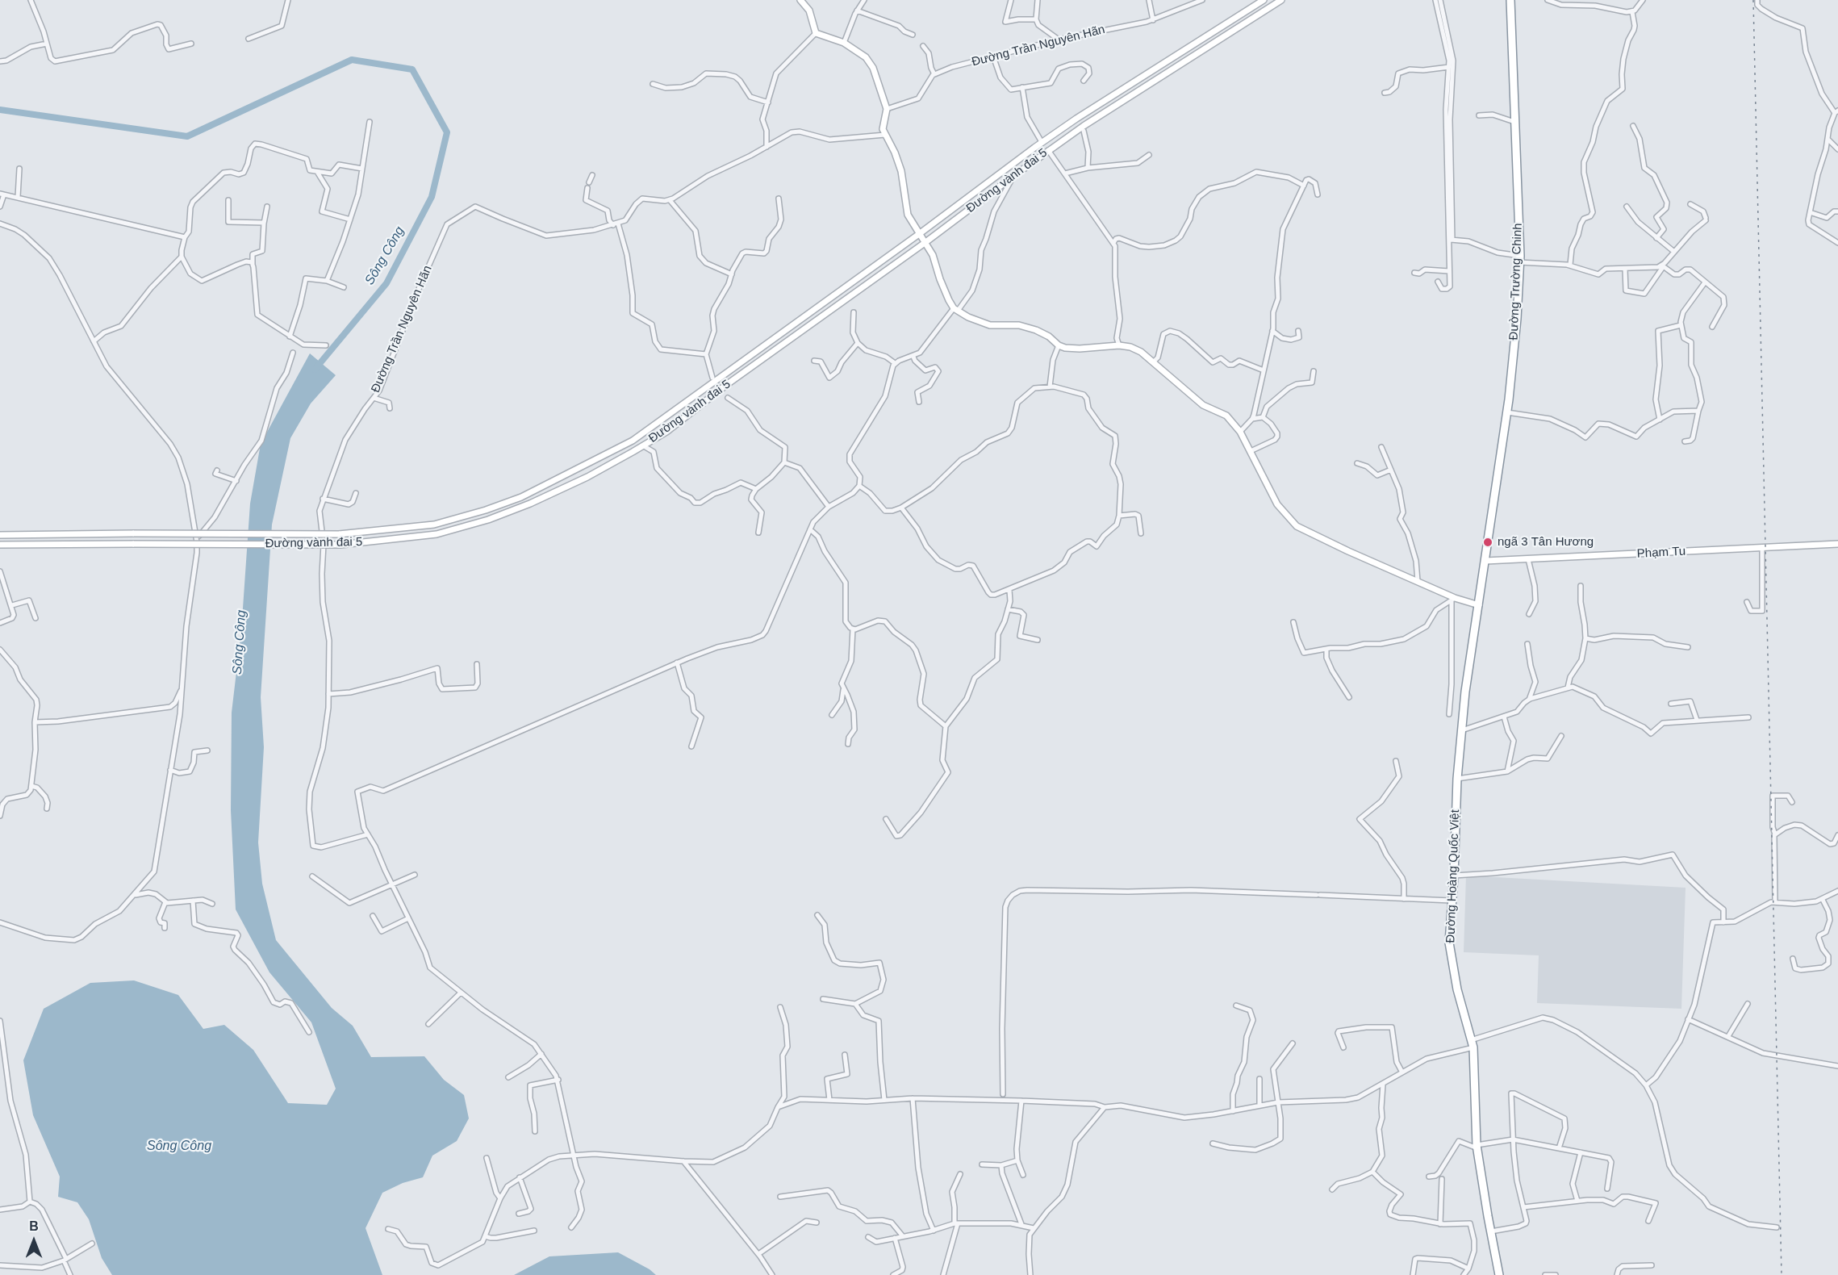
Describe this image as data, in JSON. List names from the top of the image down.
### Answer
{
  "streets": {
    "highway": ["Đường Trường Chinh", "Đường Hoàng Quốc Việt"],
    "main road": ["Đường vành đai 5", "Phạm Tu"],
    "street": ["Đường Trần Nguyên Hãn"]
  },
  "crossings": [
    ["Đường Trường Chinh", "Phạm Tu"],
    ["Đường Trường Chinh", "Đường Hoàng Quốc Việt"],
    ["Phạm Tu", "Đường Hoàng Quốc Việt"]
  ],
  "water": ["Sông Công"],
  "places": ["ngã 3 Tân Hương"],
  "north": "top"
}
